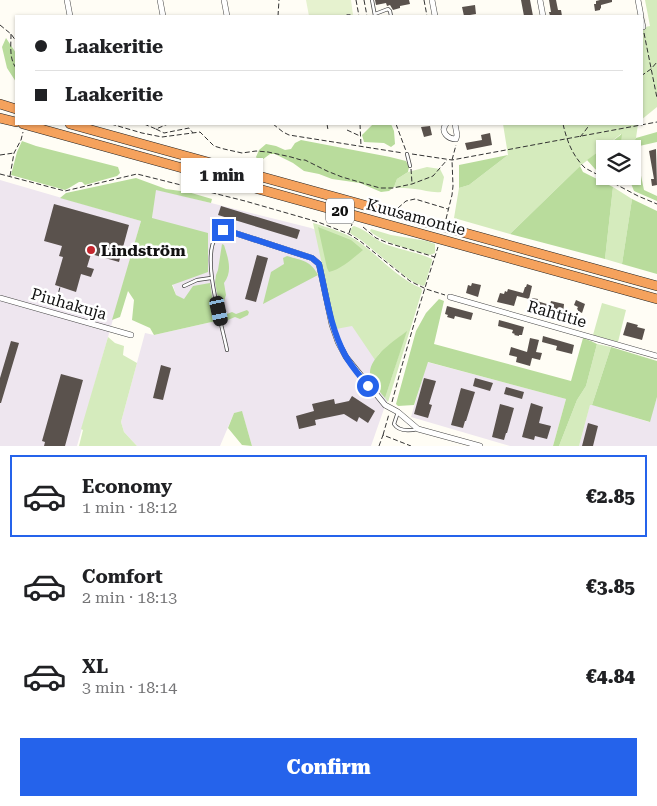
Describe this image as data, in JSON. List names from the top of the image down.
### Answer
{
  "streets": {
    "highway": ["20", "Kuusamontie"],
    "street": ["Piuhakuja", "Rahtitie"]
  },
  "places": ["Lindström"],
  "page": {
    "banner": ["Laakeritie", "Laakeritie"],
    "bubble": "1 min",
    "list": [
      {
        "name": "Economy",
        "note": "1 min · 18:12",
        "value": "€2.85"
      },
      {
        "name": "Comfort",
        "note": "2 min · 18:13",
        "value": "€3.85"
      },
      {
        "name": "XL",
        "note": "3 min · 18:14",
        "value": "€4.84"
      }
    ],
    "buttons": "Confirm"
  }
}
